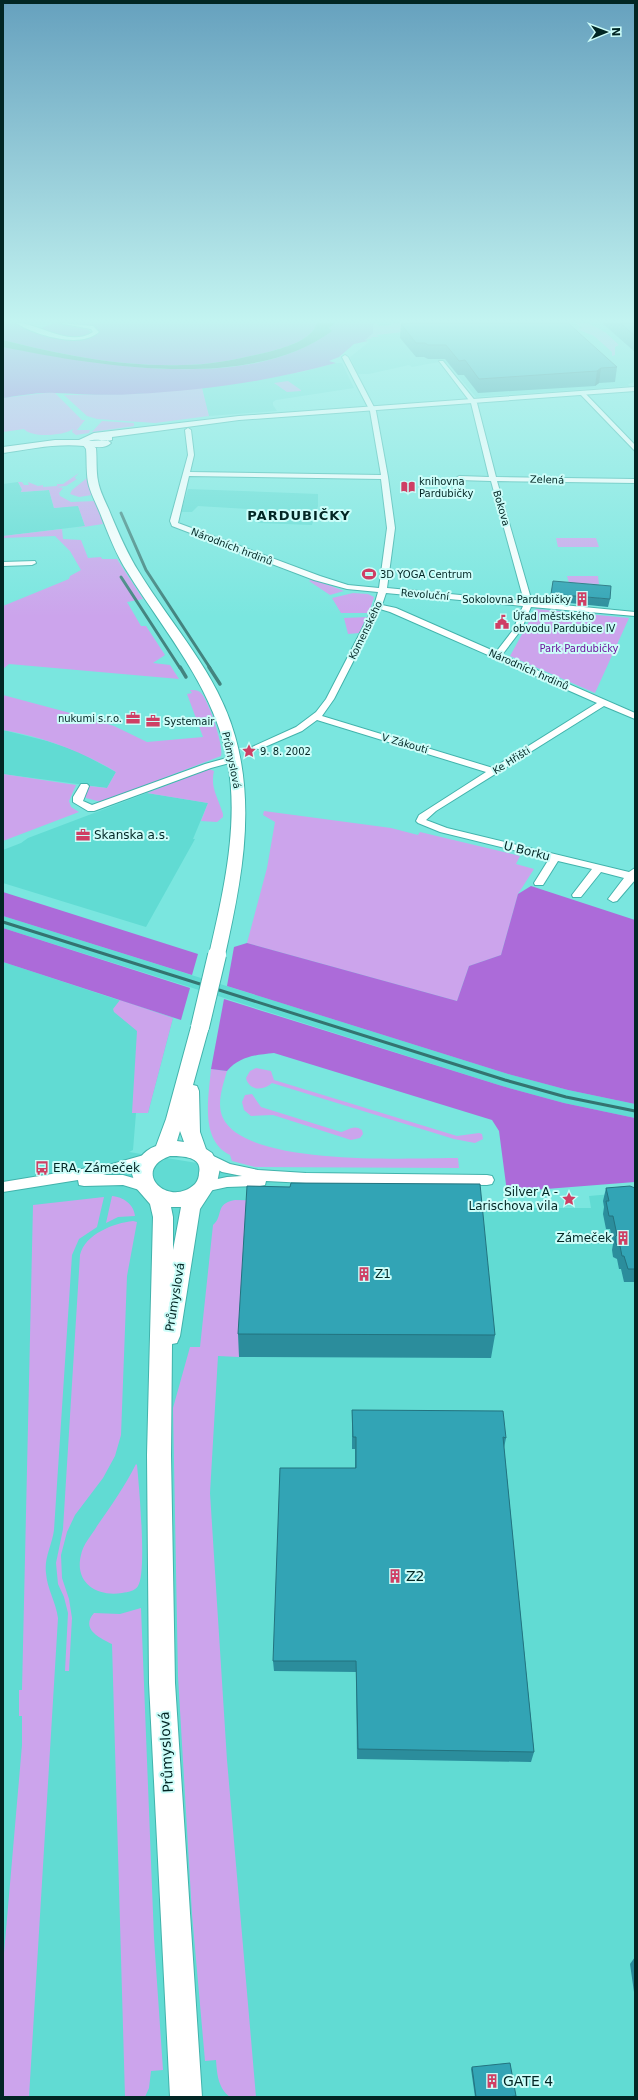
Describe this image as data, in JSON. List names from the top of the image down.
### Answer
{
  "streets": {
    "main road": ["Průmyslová"],
    "street": [
      "Zelená",
      "Bokova",
      "Národních hrdinů",
      "Revoluční",
      "Komenského",
      "V Zákoutí",
      "Ke Hřišti",
      "U Borku"
    ]
  },
  "crossings": [
    ["Zelená", "Bokova"],
    ["Bokova", "Revoluční"],
    ["Národních hrdinů", "Revoluční"],
    ["Národních hrdinů", "Komenského"],
    ["Národních hrdinů", "Ke Hřišti"],
    ["Revoluční", "Komenského"],
    ["Komenského", "V Zákoutí"],
    ["V Zákoutí", "Ke Hřišti"],
    ["Ke Hřišti", "U Borku"]
  ],
  "districts": ["PARDUBIČKY"],
  "parks": ["Park Pardubičky"],
  "places": {
    "library": ["knihovna Pardubičky"],
    "sports": ["3D YOGA Centrum"],
    "building": [
      "Sokolovna Pardubičky",
      "Zámeček",
      "Z1",
      "Z2",
      "GATE 4"
    ],
    "public building": ["Úřad městského obvodu Pardubice IV"],
    "office": ["nukumi s.r.o.", "Systemair", "Skanska a.s."],
    "place": ["9. 8. 2002", "Silver A - Larischova vila"],
    "bus stop": ["ERA, Zámeček"]
  },
  "north": "right"
}
